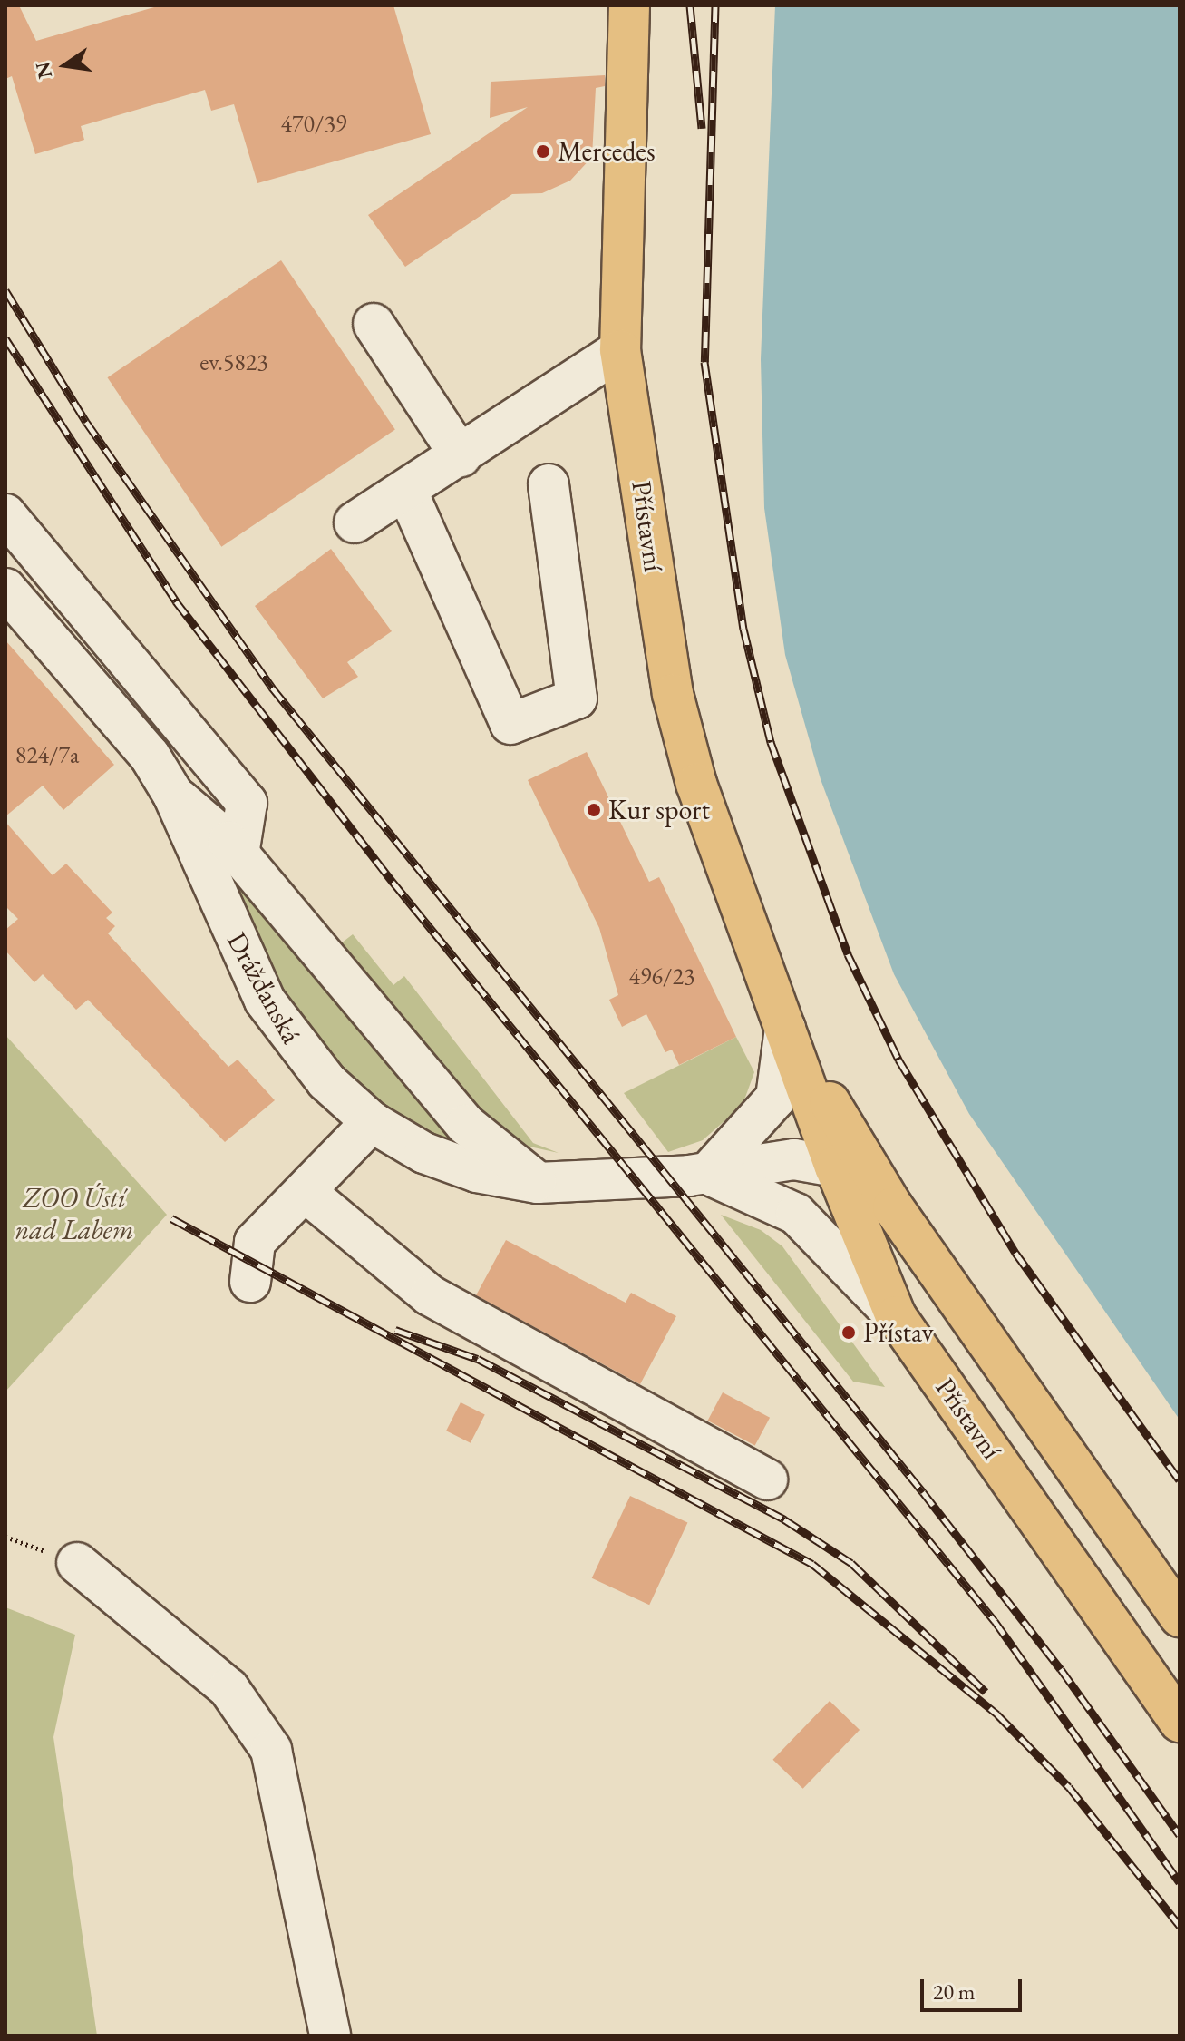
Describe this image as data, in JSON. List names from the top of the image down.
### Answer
{
  "streets": {
    "main road": ["Přístavní"],
    "street": ["Drážďanská"]
  },
  "crossings": [
    ["Přístavní", "Drážďanská"]
  ],
  "parks": ["ZOO Ústí nad Labem"],
  "places": ["Mercedes", "Kur sport", "Přístav"],
  "house_numbers": [
    "470/39",
    "ev.5823",
    "824/7a",
    "496/23"
  ],
  "scale_bar": "20 m",
  "north": "left"
}
